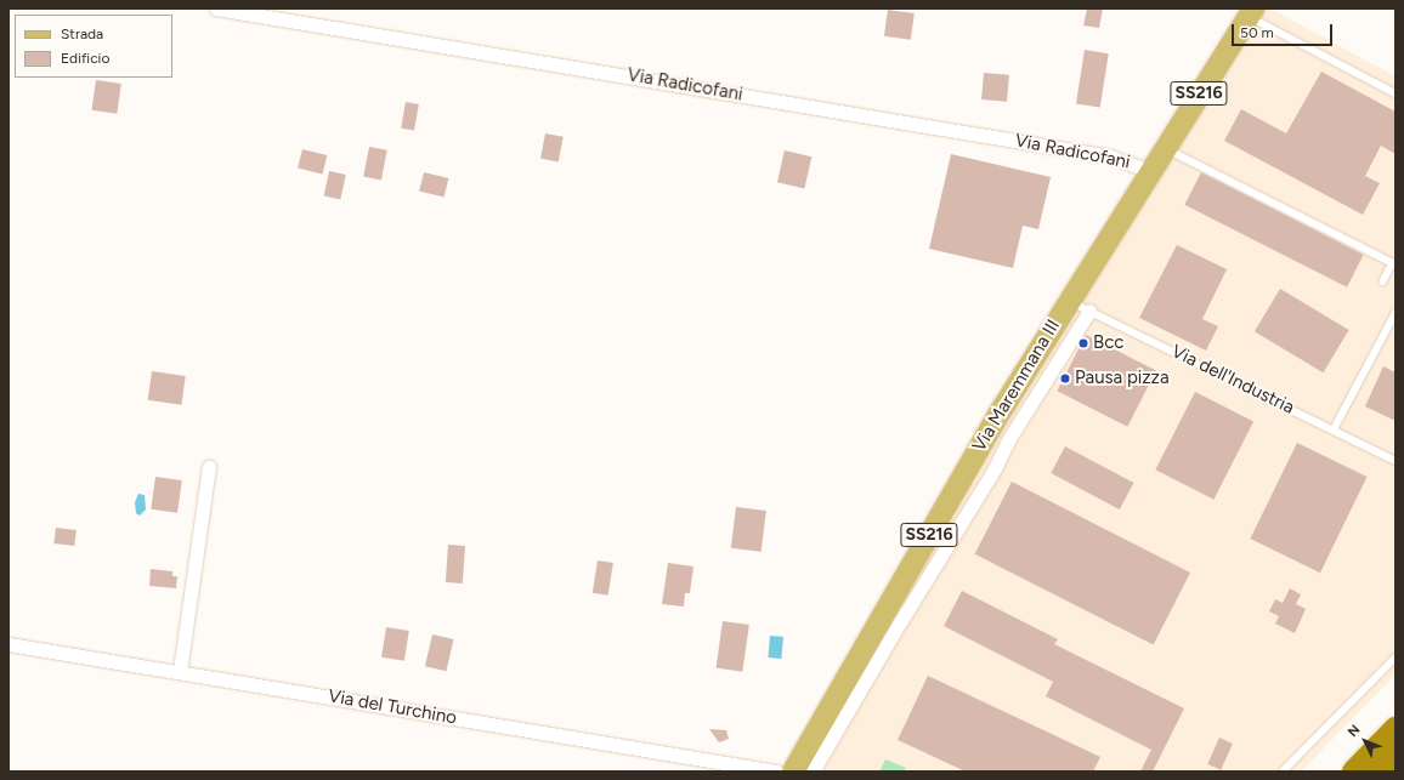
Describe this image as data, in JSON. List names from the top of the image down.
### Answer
{
  "streets": {
    "main road": ["SS216", "Via Maremmana III"],
    "street": ["Via Radicofani", "Via del Turchino"],
    "lane": ["Via dell'Industria"]
  },
  "crossings": [
    ["Via Radicofani", "Via Maremmana III"],
    ["Via dell'Industria", "Via Maremmana III"]
  ],
  "places": ["Bcc", "Pausa pizza"],
  "legend": ["Strada", "Edificio"],
  "scale_bar": "50 m",
  "north": "top left"
}
